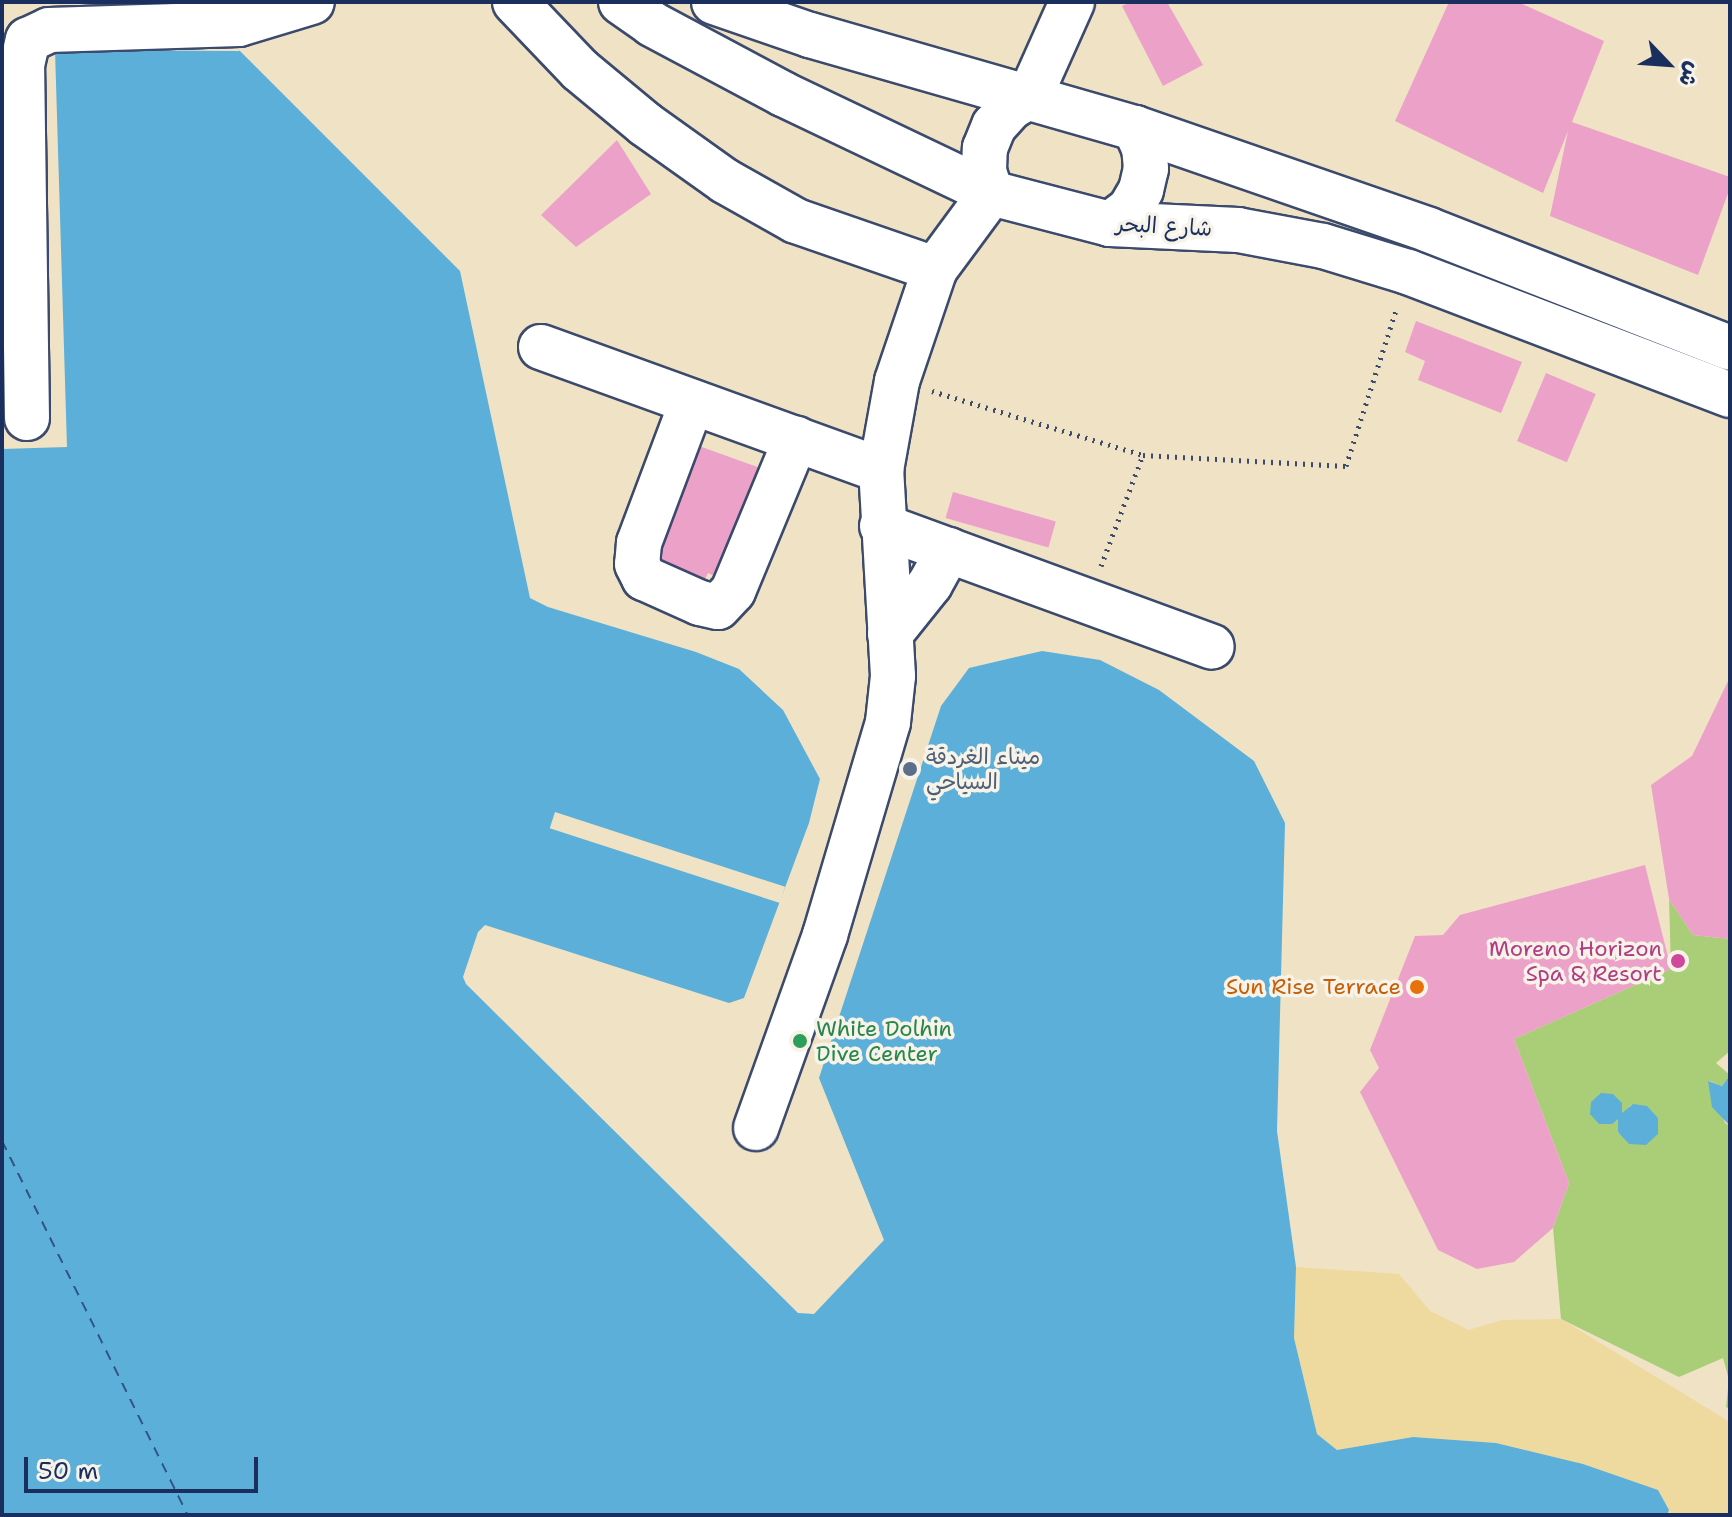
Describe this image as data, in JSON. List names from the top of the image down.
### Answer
{
  "streets": {
    "main road": ["شارع البحر"]
  },
  "places": [
    "ميناء الغردقة السياحي",
    "Moreno Horizon Spa & Resort",
    "Sun Rise Terrace",
    "White Dolhin Dive Center"
  ],
  "scale_bar": "50 m",
  "north": "bottom right"
}
